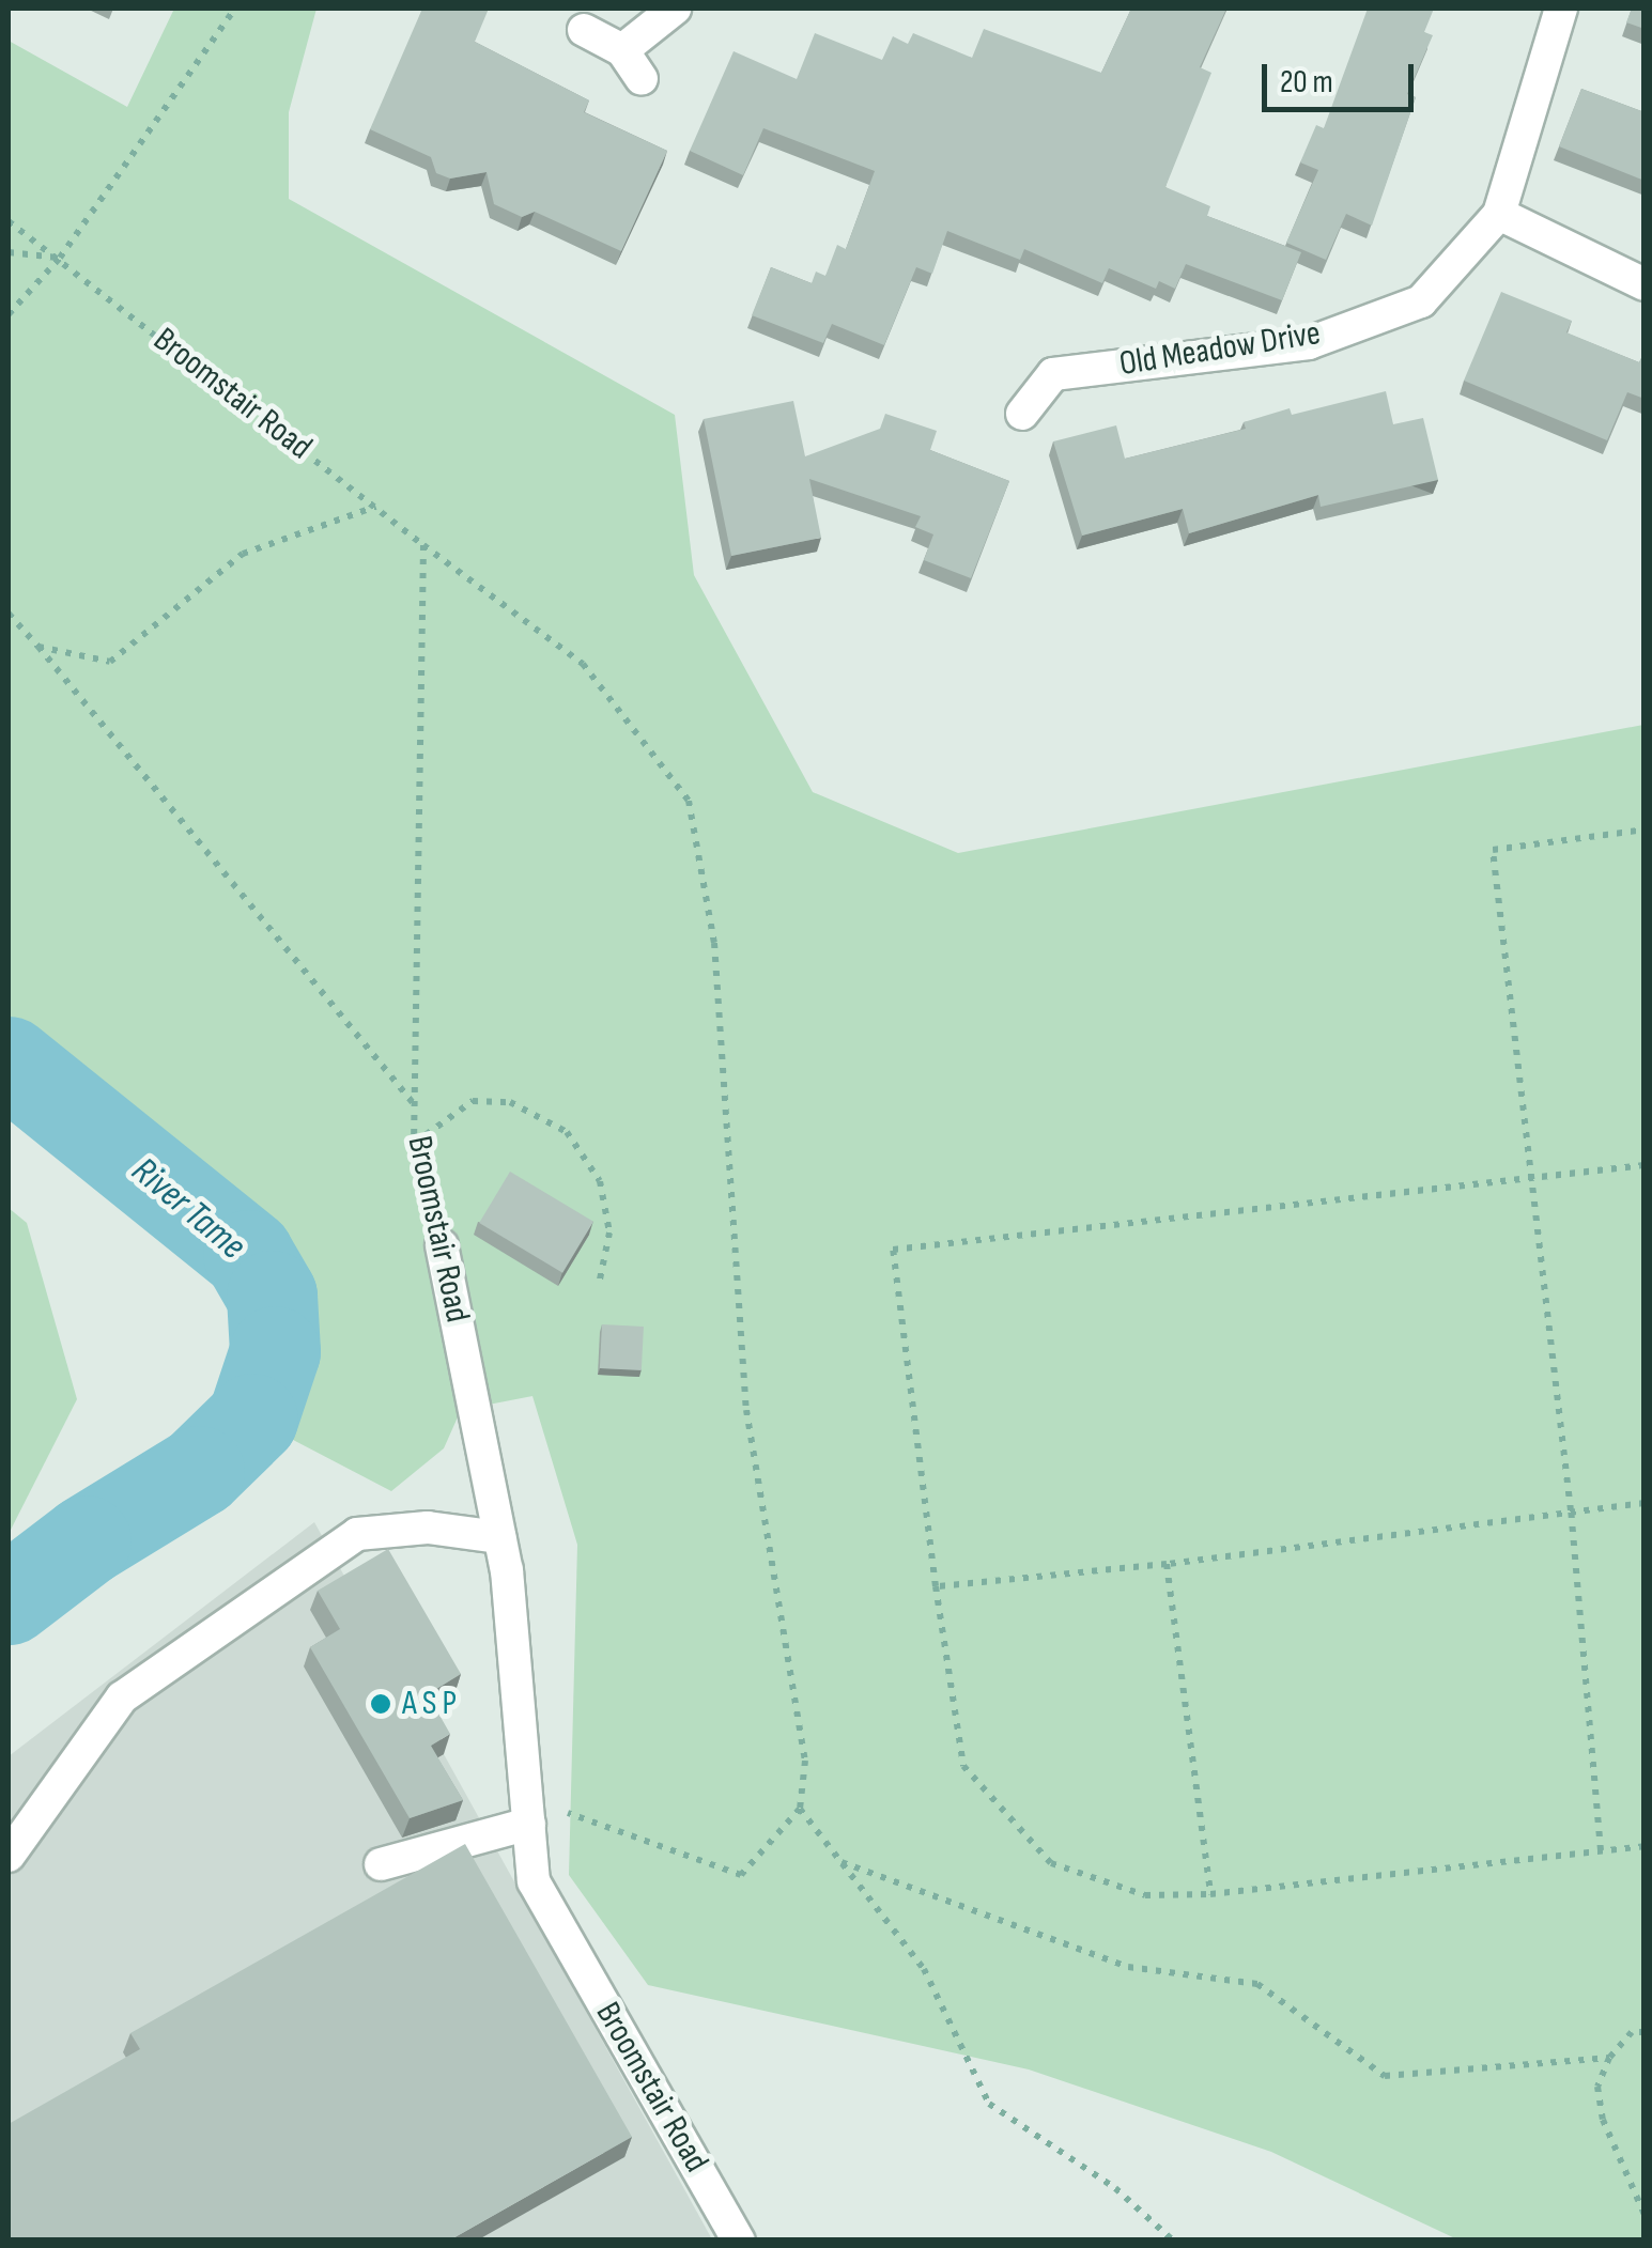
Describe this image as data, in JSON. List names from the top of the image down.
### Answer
{
  "streets": {
    "street": ["Old Meadow Drive", "Broomstair Road"]
  },
  "water": ["River Tame"],
  "places": ["A S P"],
  "scale_bar": "20 m"
}
